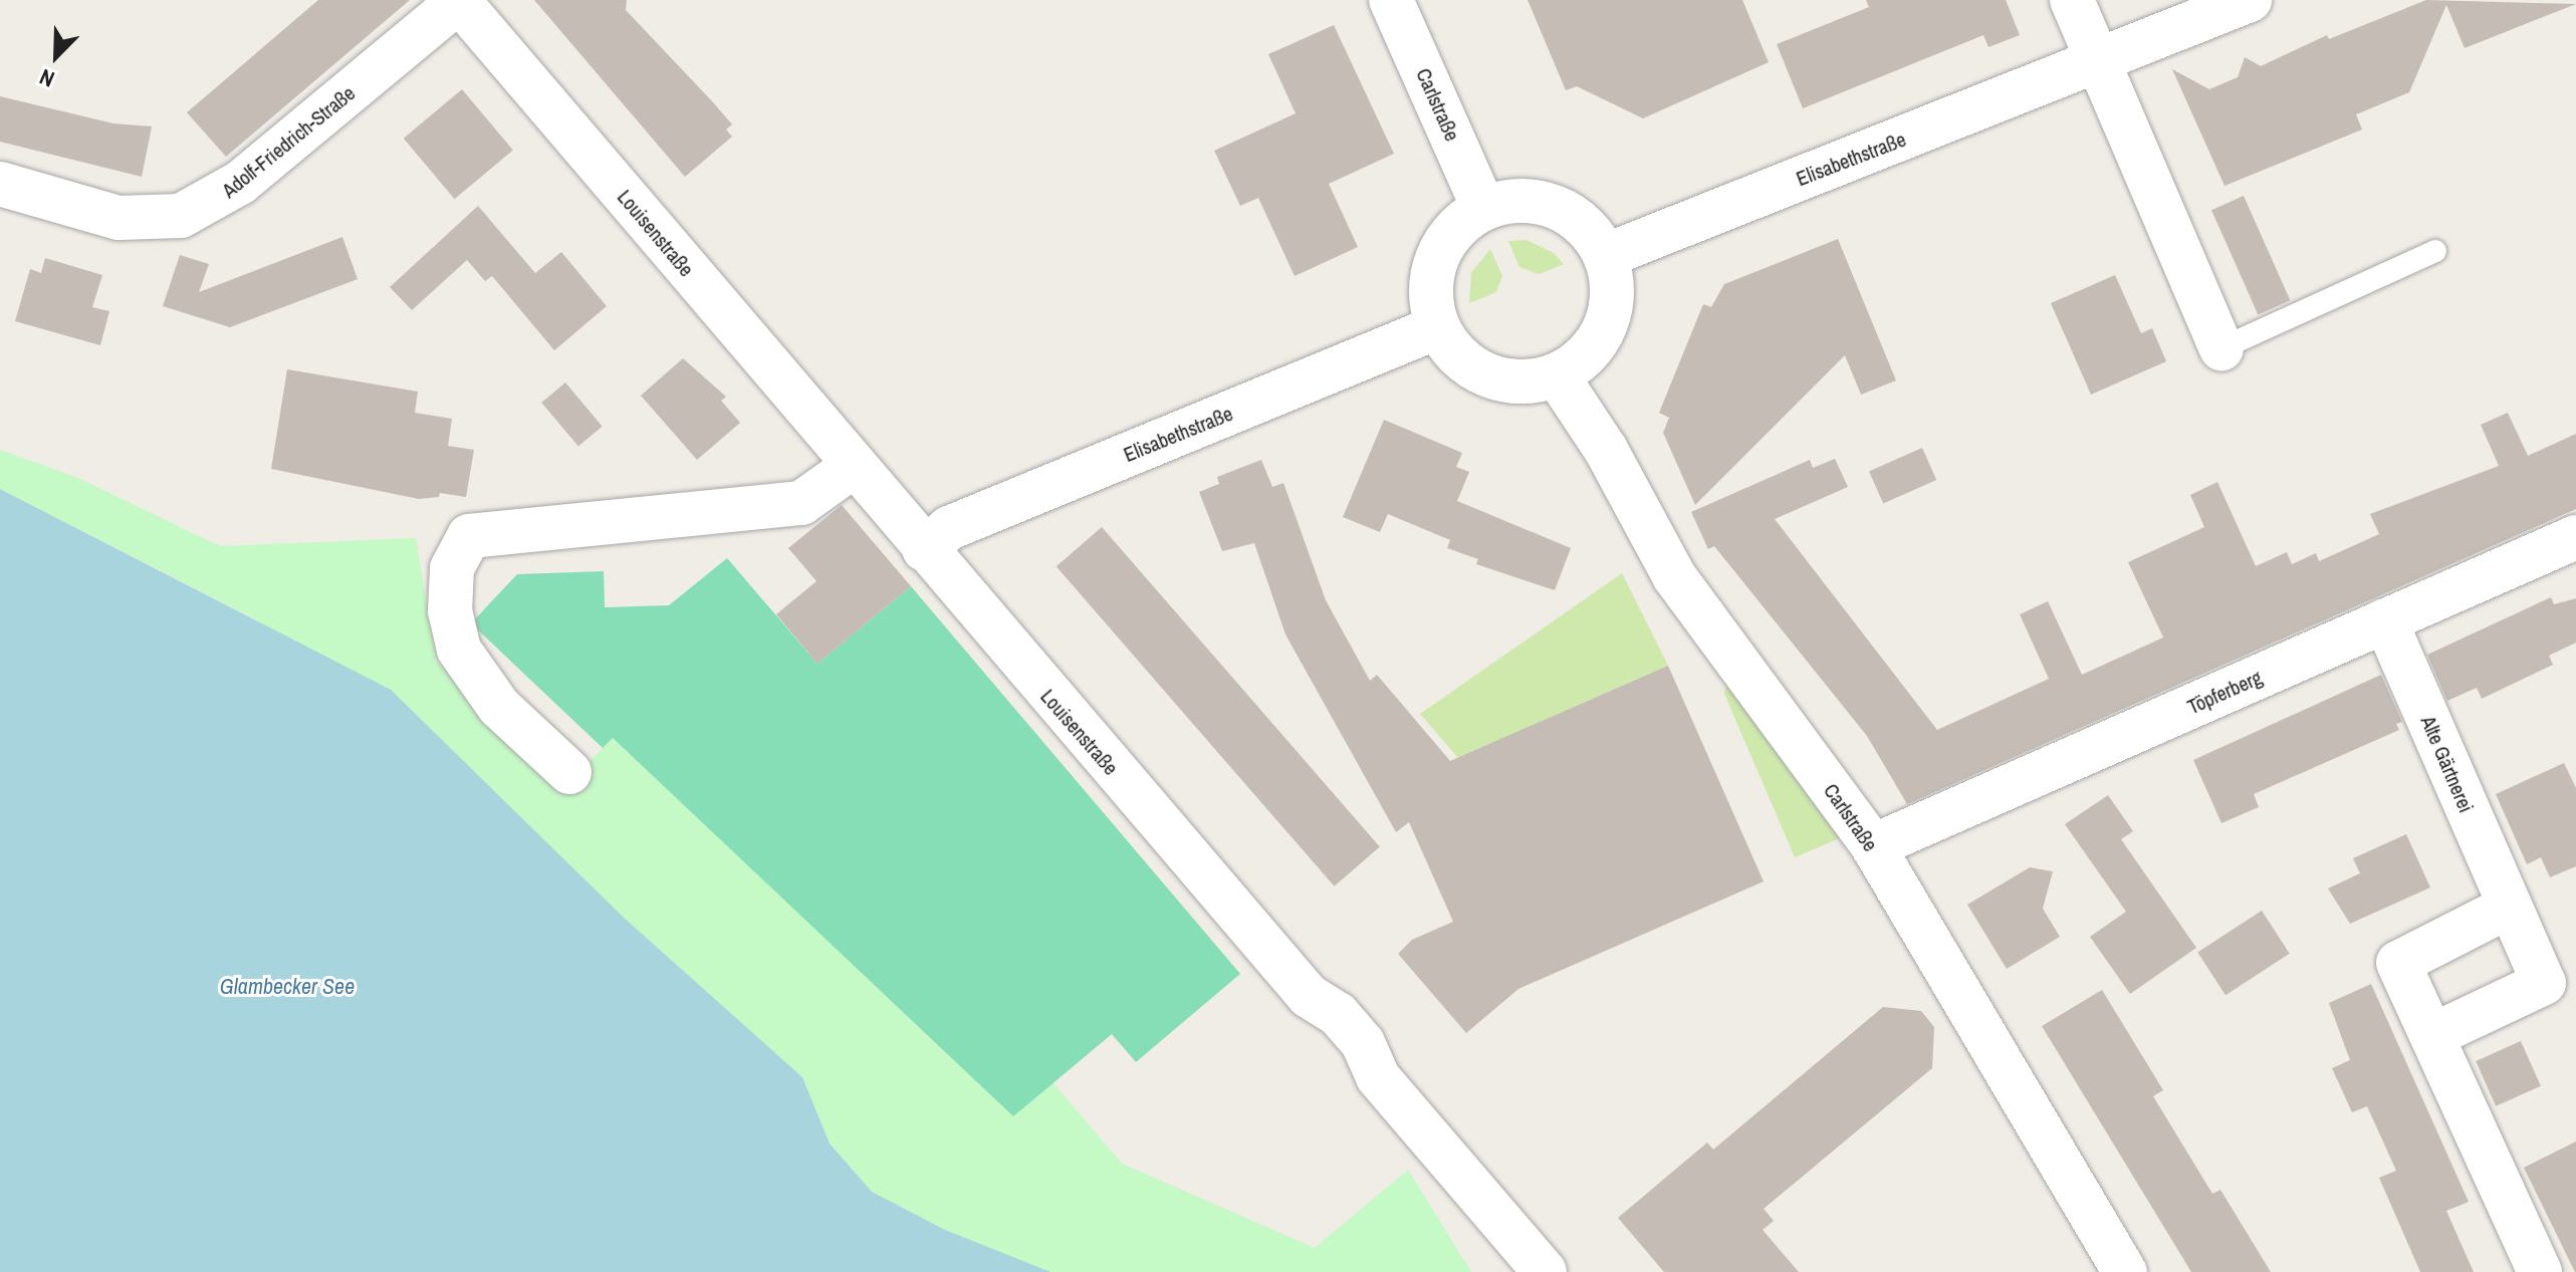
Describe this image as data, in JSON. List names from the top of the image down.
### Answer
{
  "streets": {
    "street": [
      "Carlstraße",
      "Adolf-Friedrich-Straße",
      "Elisabethstraße",
      "Louisenstraße",
      "Töpferberg",
      "Alte Gärtnerei"
    ]
  },
  "crossings": [
    ["Carlstraße", "Elisabethstraße"],
    ["Carlstraße", "Töpferberg"],
    ["Adolf-Friedrich-Straße", "Louisenstraße"],
    ["Elisabethstraße", "Louisenstraße"],
    ["Töpferberg", "Alte Gärtnerei"]
  ],
  "water": ["Glambecker See"],
  "north": "bottom left"
}
